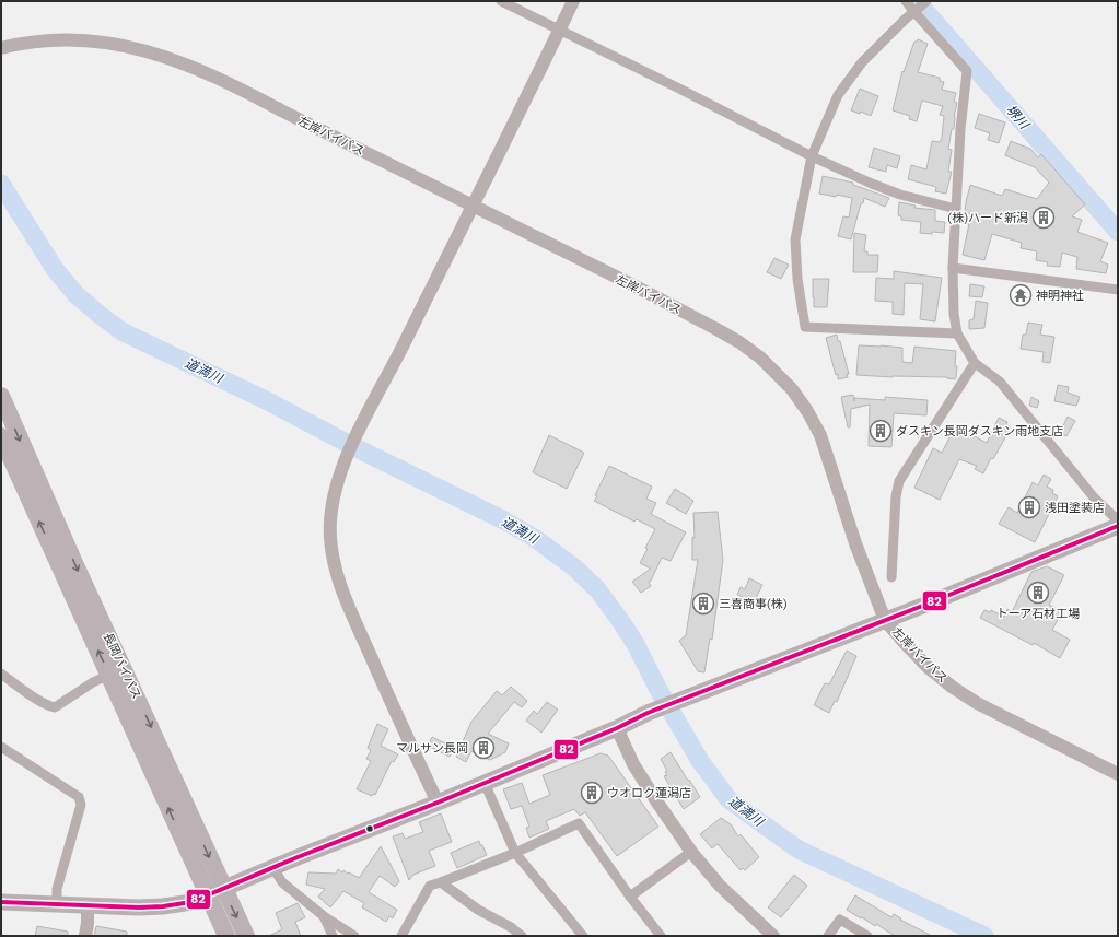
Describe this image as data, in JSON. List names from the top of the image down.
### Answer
{
  "streets": {
    "highway": ["長岡バイパス"],
    "street": ["左岸バイパス"]
  },
  "water": ["堺川", "道満川"],
  "places": {
    "building": [
      "(株)ハード新潟",
      "ダスキン長岡ダスキン雨地支店",
      "浅田塗装店",
      "トーア石材工場",
      "三喜商事(株)",
      "マルサン長岡",
      "ウオロク蓮潟店"
    ],
    "temple": ["神明神社"]
  },
  "lines": ["transit line 82"]
}
